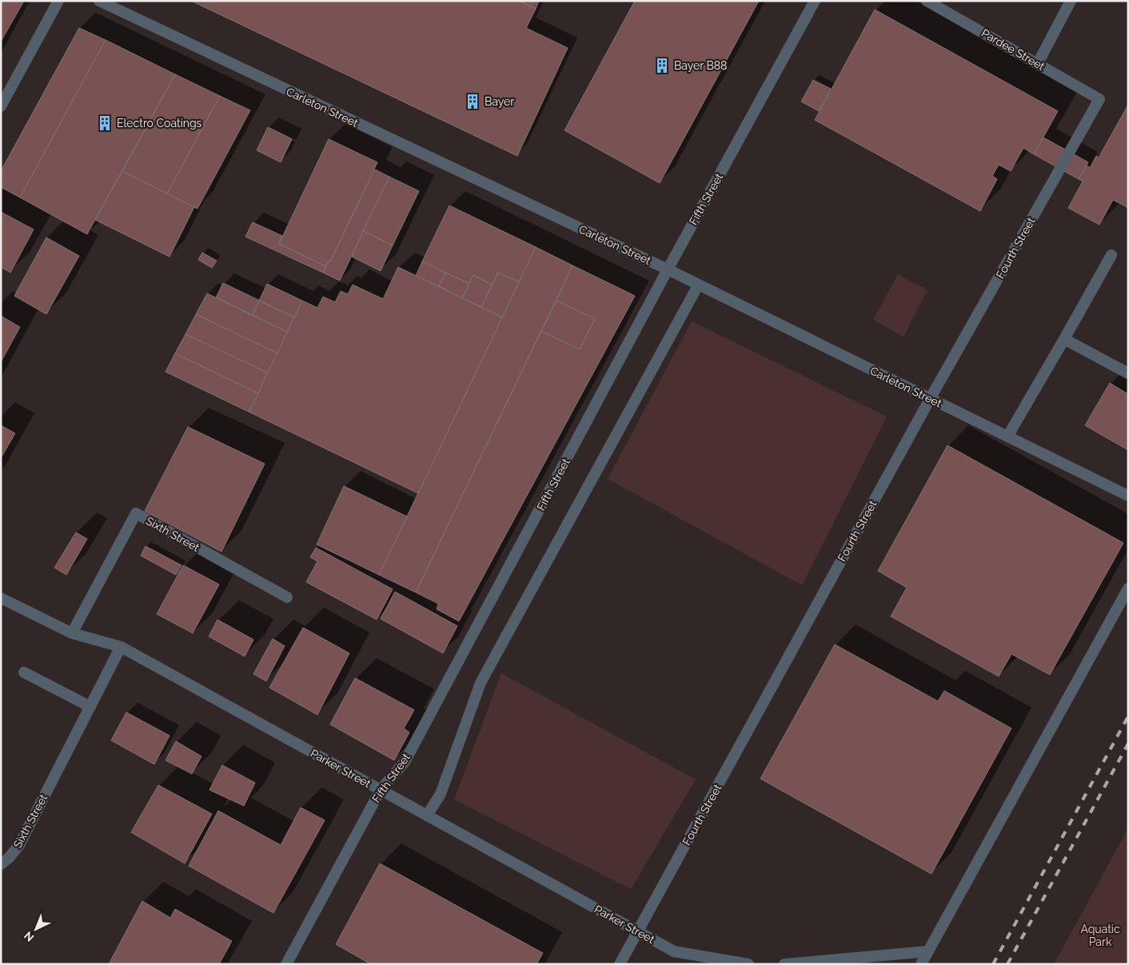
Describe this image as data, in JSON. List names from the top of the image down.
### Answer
{
  "streets": {
    "street": [
      "Pardee Street",
      "Carleton Street",
      "Fifth Street",
      "Fourth Street",
      "Sixth Street",
      "Parker Street"
    ]
  },
  "crossings": [
    ["Pardee Street", "Fourth Street"],
    ["Carleton Street", "Fifth Street"],
    ["Carleton Street", "Fourth Street"],
    ["Fifth Street", "Parker Street"],
    ["Fourth Street", "Parker Street"],
    ["Sixth Street", "Parker Street"]
  ],
  "parks": ["Aquatic Park"],
  "places": {
    "building": ["Bayer B88", "Bayer", "Electro Coatings"]
  },
  "north": "bottom left"
}
